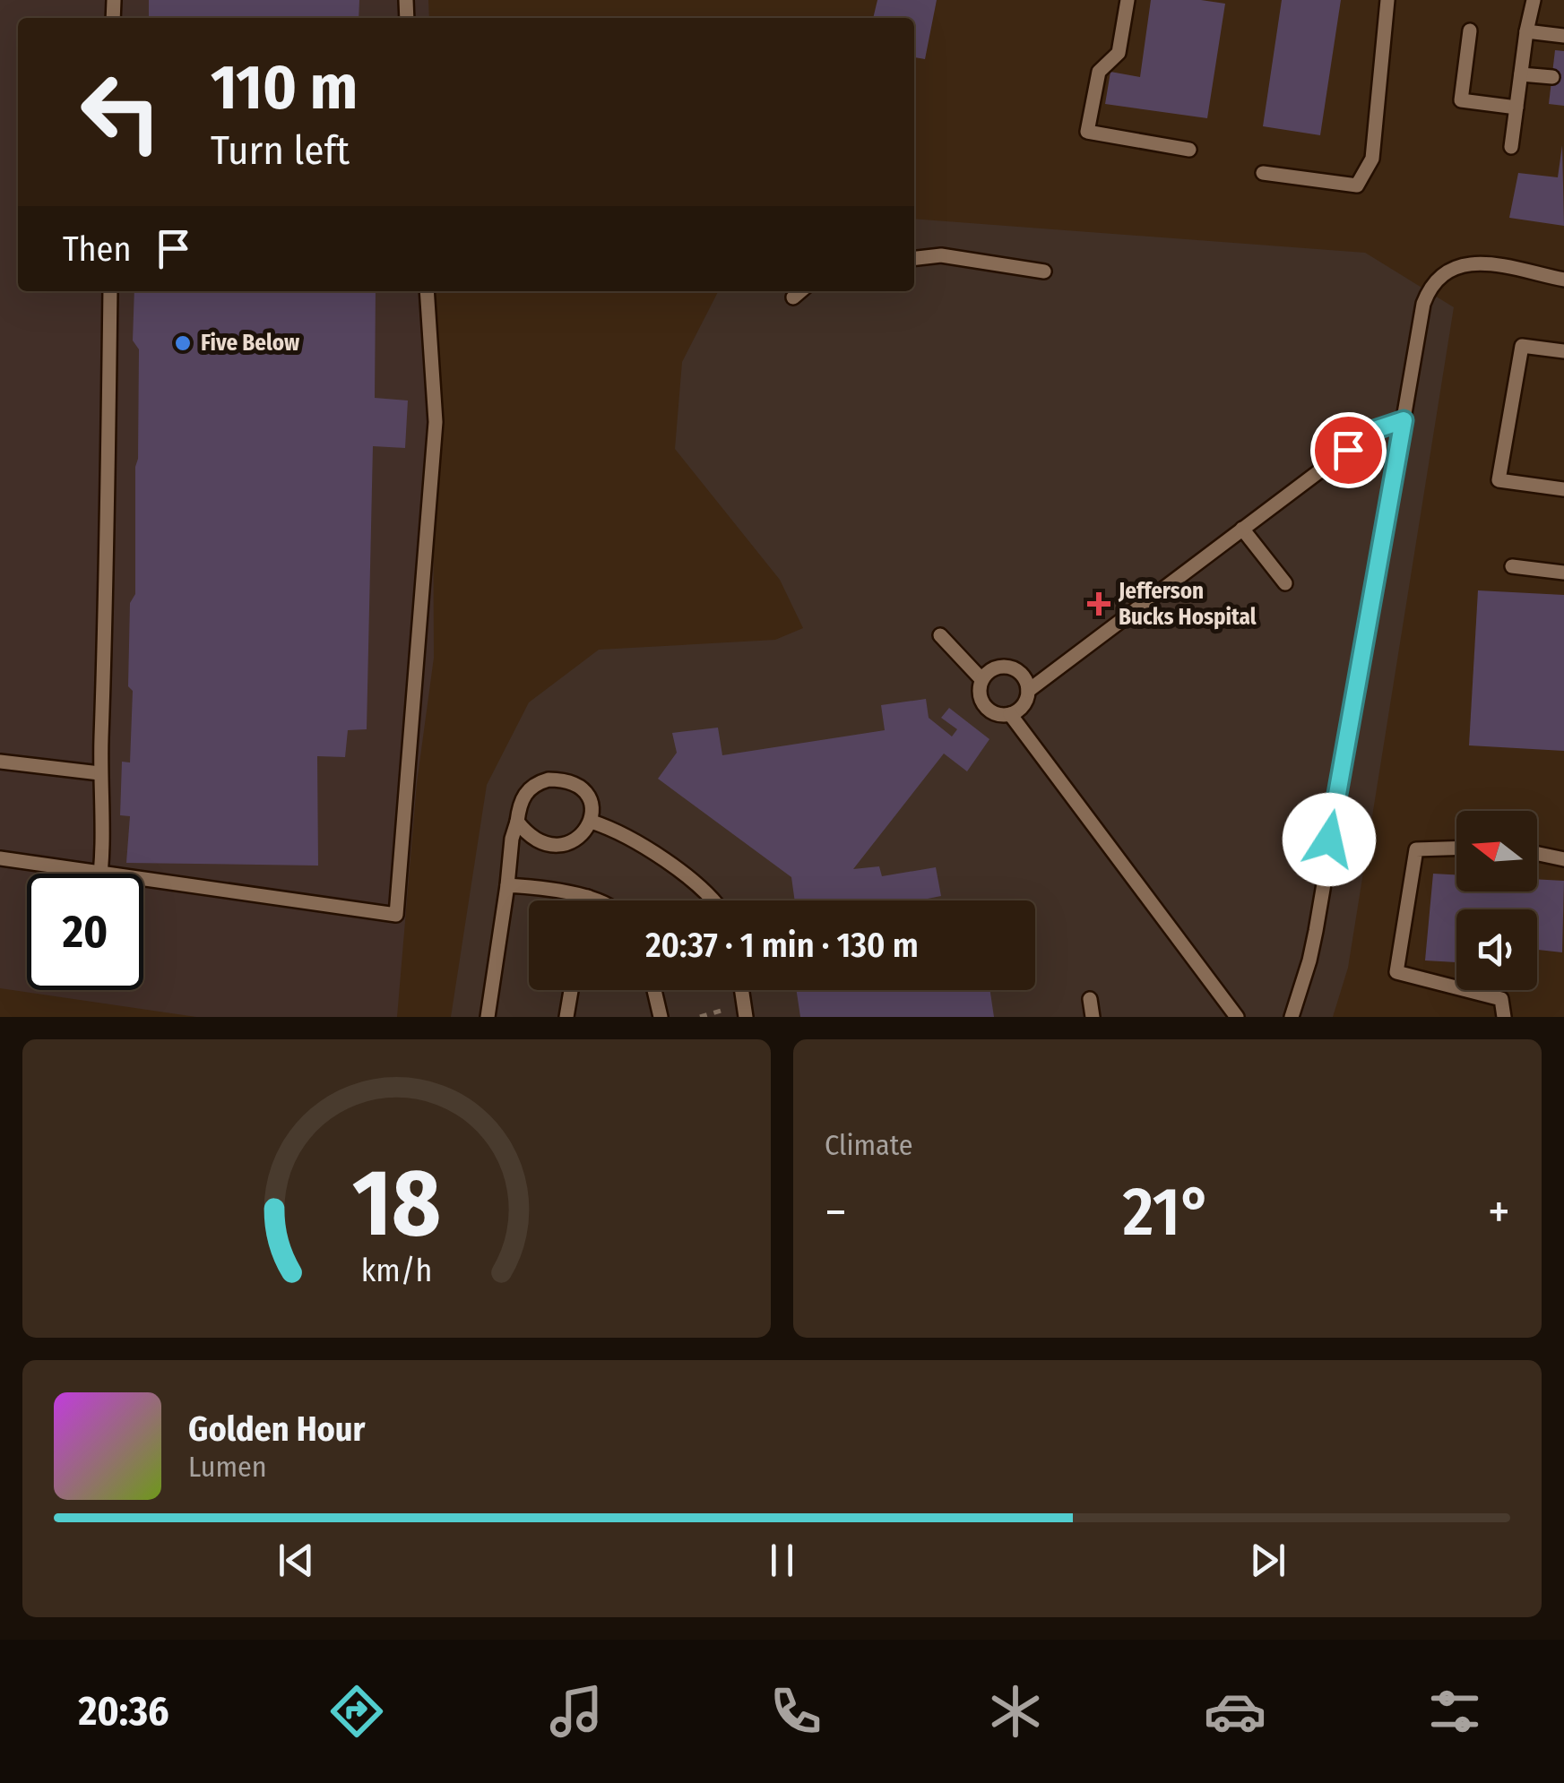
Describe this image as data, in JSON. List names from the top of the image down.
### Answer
{
  "places": {
    "other": ["Five Below"],
    "health": ["Jefferson Bucks Hospital"]
  },
  "north": "left",
  "page": {
    "turn": ["110 m", "Turn left"],
    "then": "Then",
    "limit": "20",
    "trip": "20:37 · 1 min · 130 m",
    "tile": "Climate",
    "heat": ["−", "21°", "+"],
    "song": ["Golden Hour", "Lumen"],
    "tabs": "20:36",
    "gauge": ["18", "km/h"]
  }
}
